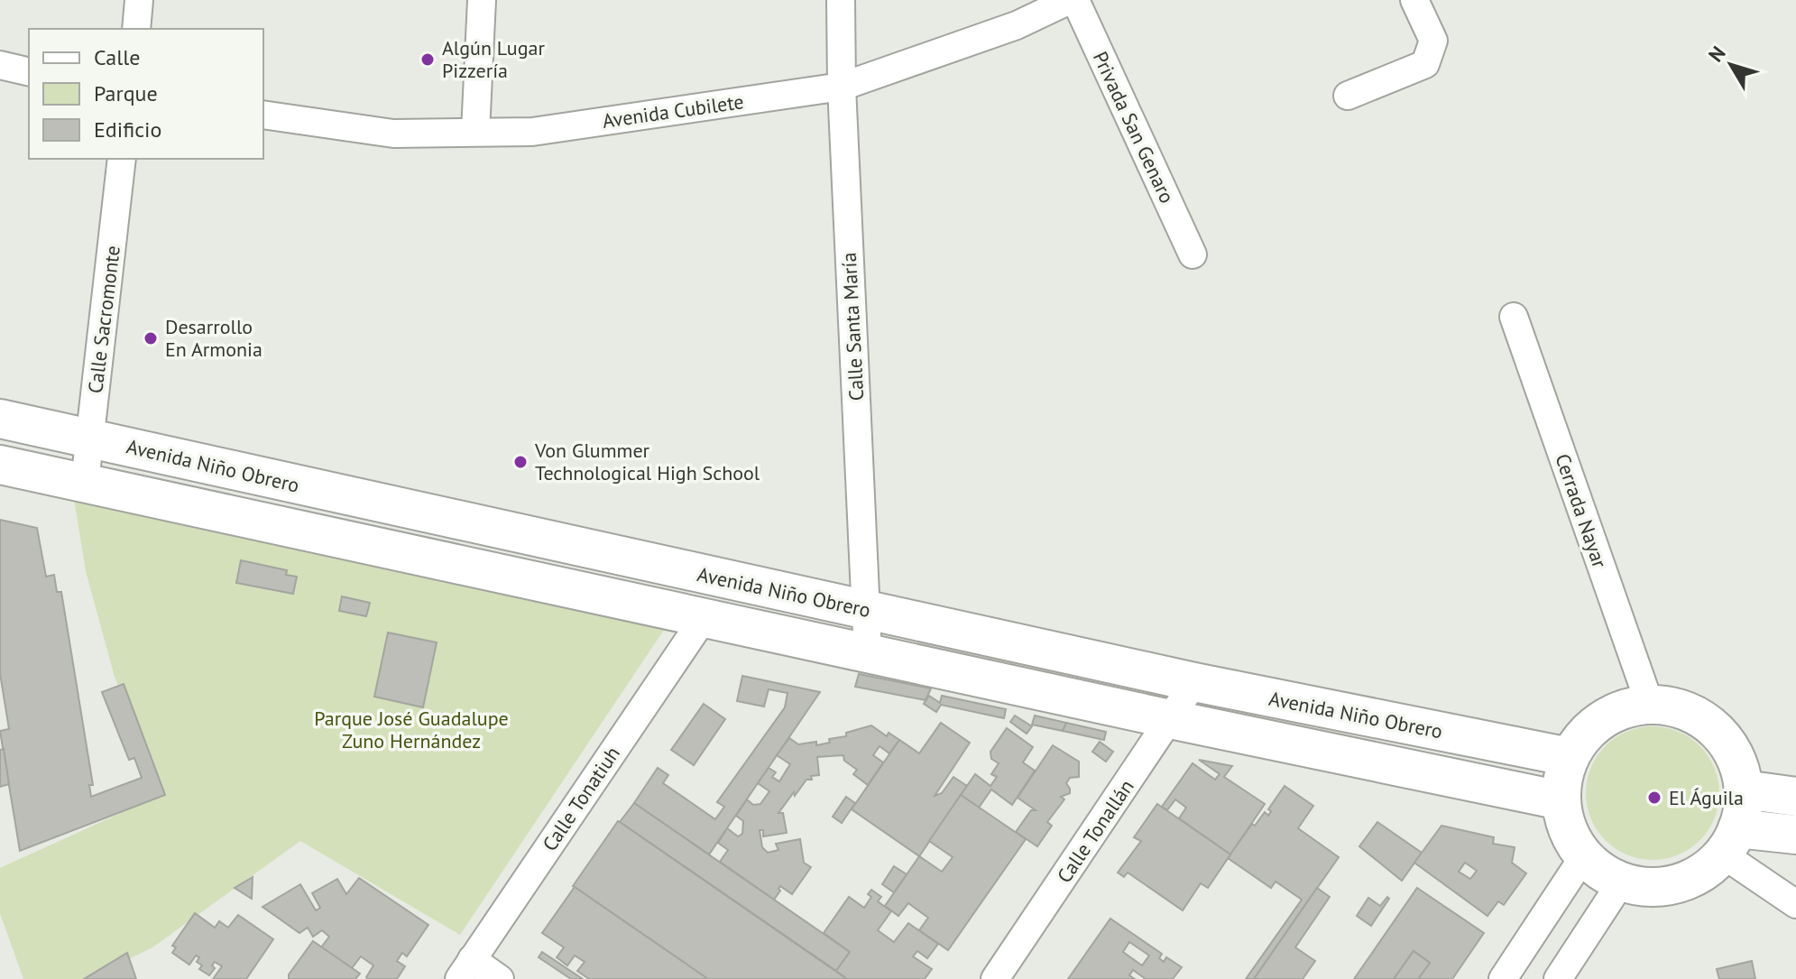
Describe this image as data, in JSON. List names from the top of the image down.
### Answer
{
  "streets": {
    "main road": ["Avenida Niño Obrero"],
    "street": [
      "Avenida Cubilete",
      "Privada San Genaro",
      "Calle Sacromonte",
      "Calle Santa María",
      "Cerrada Nayar",
      "Calle Tonatiuh",
      "Calle Tonallán"
    ]
  },
  "crossings": [
    ["Avenida Cubilete", "Privada San Genaro"],
    ["Avenida Cubilete", "Calle Santa María"],
    ["Calle Sacromonte", "Avenida Niño Obrero"],
    ["Calle Santa María", "Avenida Niño Obrero"],
    ["Avenida Niño Obrero", "Cerrada Nayar"],
    ["Avenida Niño Obrero", "Calle Tonatiuh"],
    ["Avenida Niño Obrero", "Calle Tonallán"]
  ],
  "parks": ["Parque José Guadalupe Zuno Hernández"],
  "places": [
    "Algún Lugar Pizzería",
    "Desarrollo En Armonia",
    "Von Glummer Technological High School",
    "El Águila"
  ],
  "legend": ["Calle", "Parque", "Edificio"],
  "north": "top left"
}
